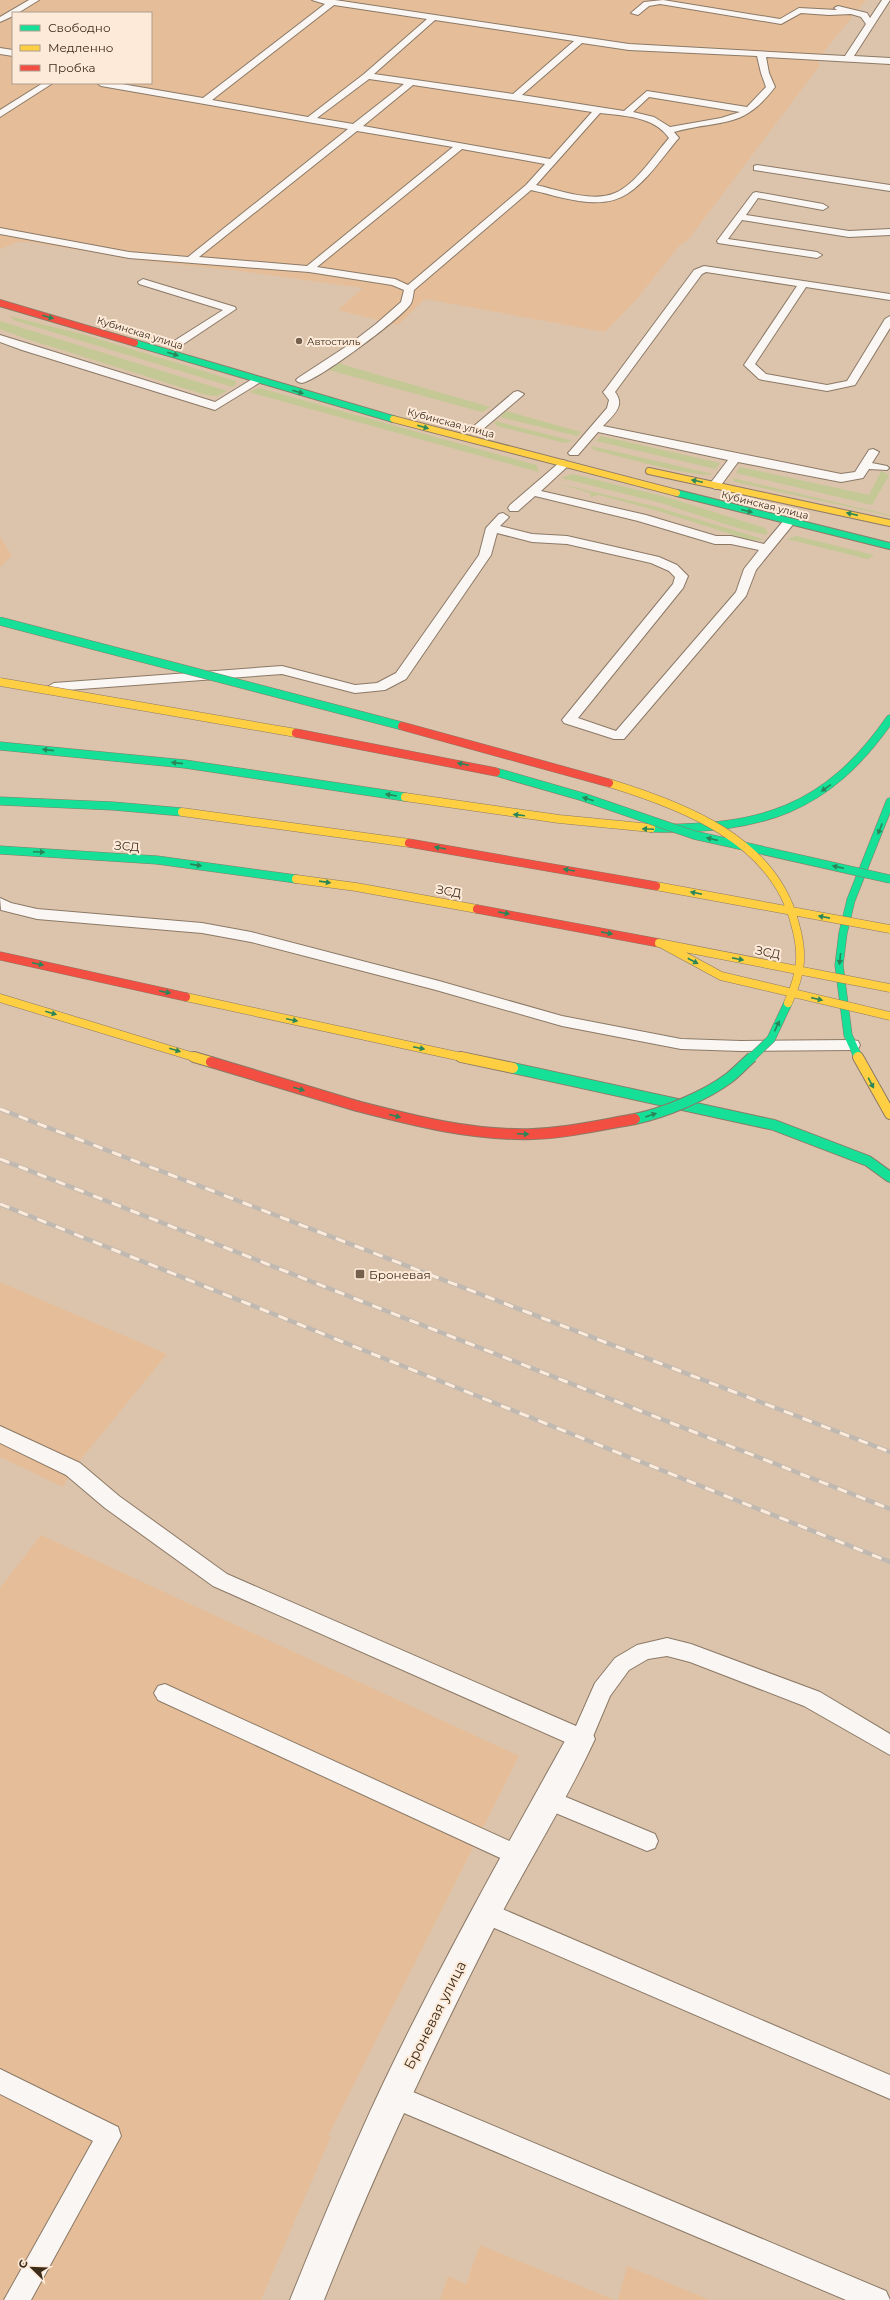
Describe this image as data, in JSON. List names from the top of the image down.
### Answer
{
  "streets": {
    "main road": ["Кубинская улица", "ЗСД"],
    "street": ["Броневая улица"]
  },
  "places": {
    "other": ["Автостиль"],
    "transit": ["Броневая"]
  },
  "legend": ["Свободно", "Медленно", "Пробка"],
  "north": "top left"
}
